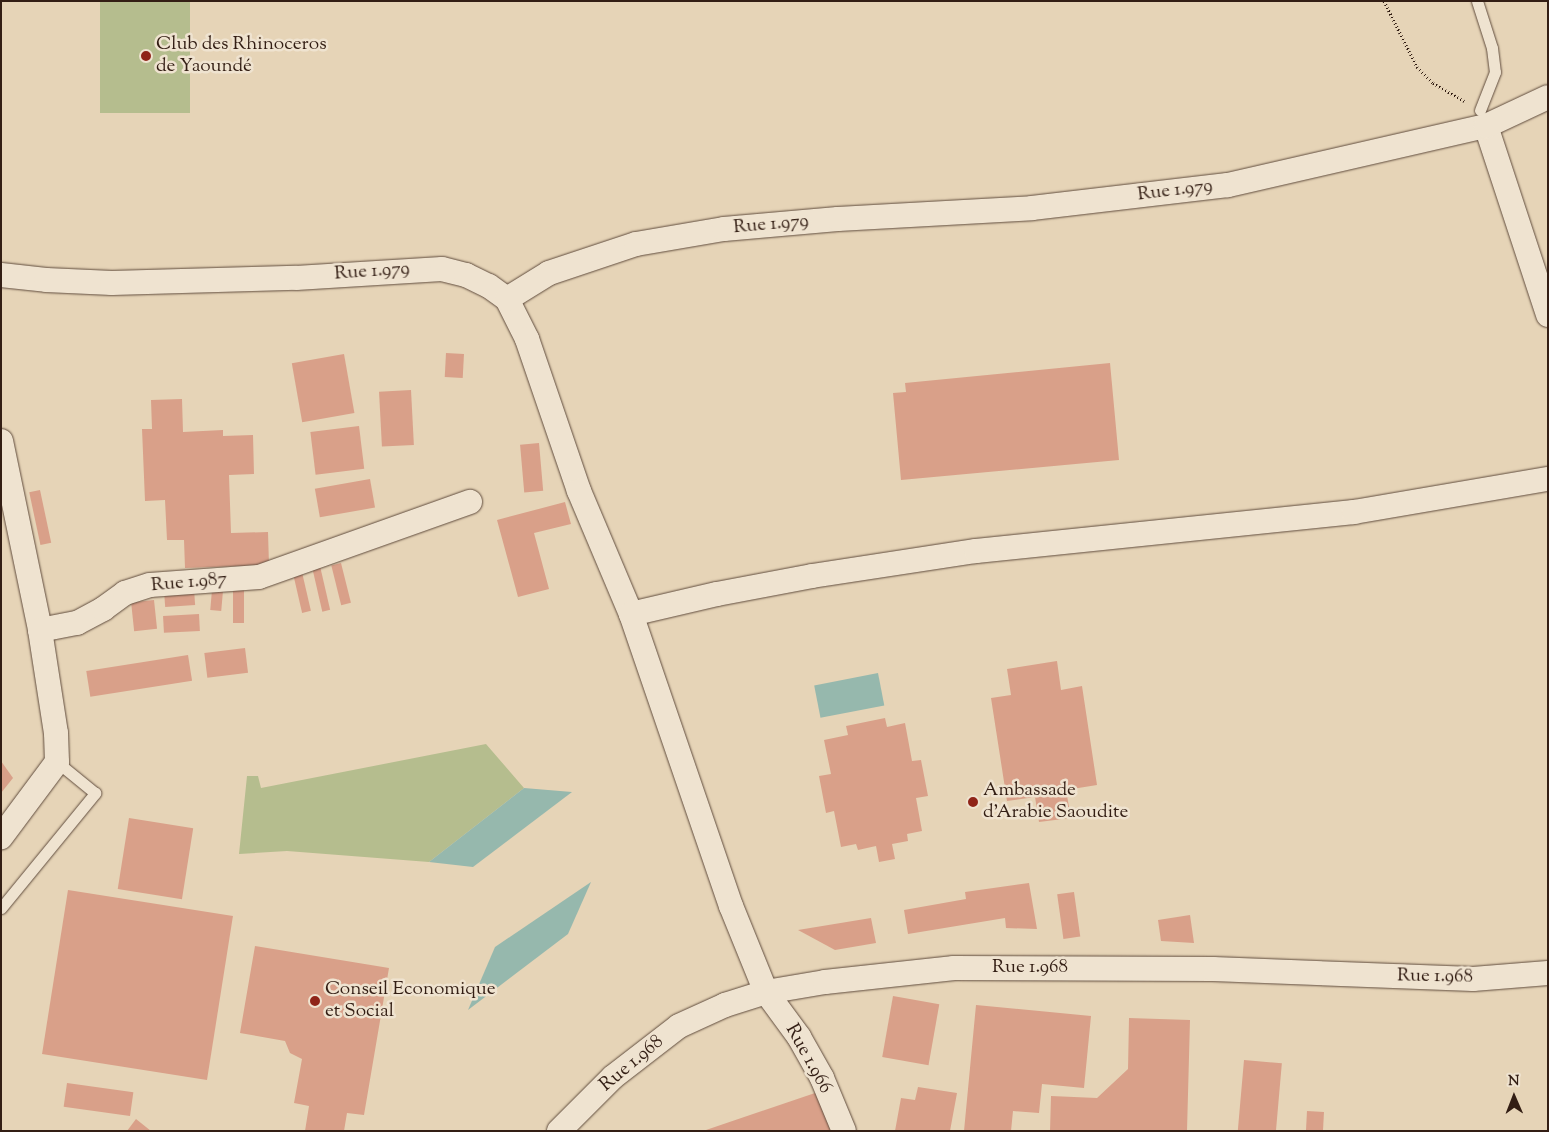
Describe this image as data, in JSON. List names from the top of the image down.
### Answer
{
  "streets": {
    "street": [
      "Rue 1.979",
      "Rue 1.987",
      "Rue 1.968",
      "Rue 1.966"
    ]
  },
  "crossings": [
    ["Rue 1.979", "Rue 1.966"],
    ["Rue 1.968", "Rue 1.966"]
  ],
  "places": ["Club des Rhinoceros de Yaoundé", "Ambassade d'Arabie Saoudite", "Conseil Economique et Social"],
  "north": "top"
}
